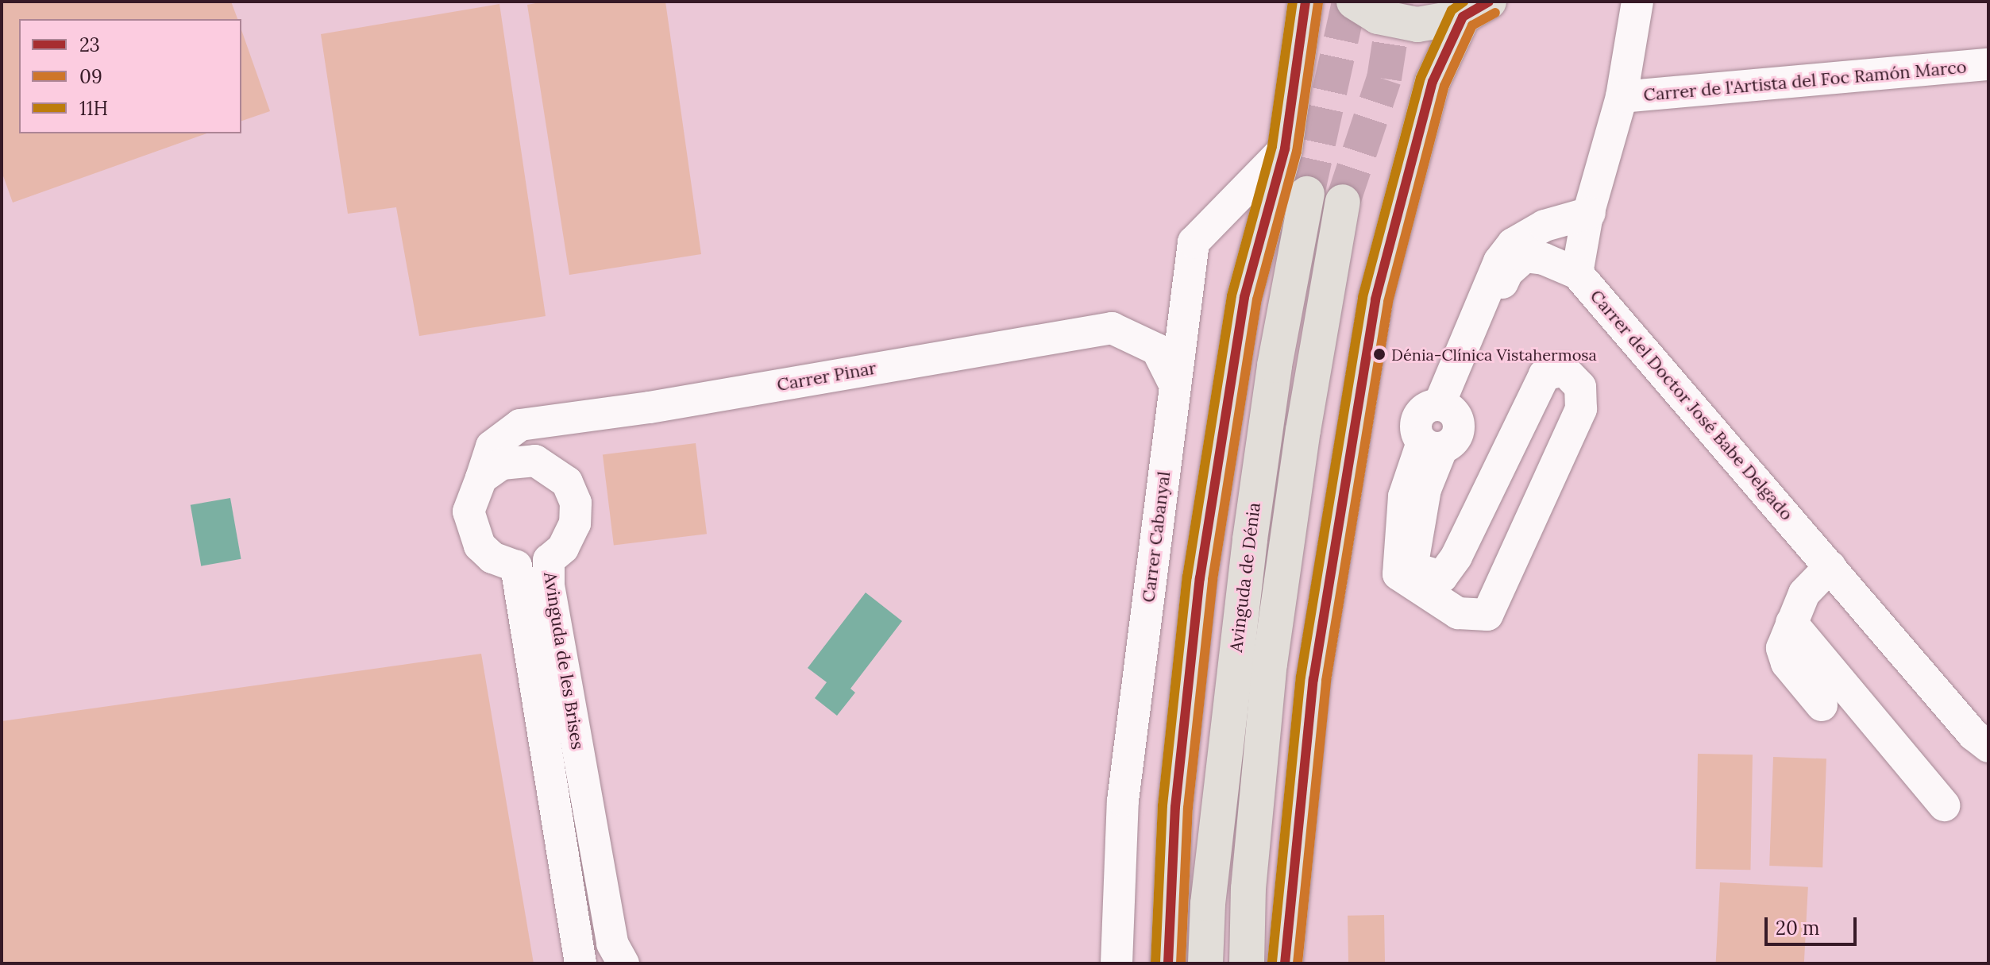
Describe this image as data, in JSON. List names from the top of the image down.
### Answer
{
  "streets": {
    "main road": ["Avinguda de Dénia"],
    "street": [
      "Carrer de l'Artista del Foc Ramón Marco",
      "Carrer Pinar",
      "Carrer del Doctor José Babe Delgado",
      "Carrer Cabanyal",
      "Avinguda de les Brises"
    ]
  },
  "crossings": [
    ["Carrer de l'Artista del Foc Ramón Marco", "Carrer del Doctor José Babe Delgado"],
    ["Carrer Pinar", "Carrer Cabanyal"],
    ["Carrer Pinar", "Avinguda de les Brises"]
  ],
  "places": ["Dénia-Clínica Vistahermosa"],
  "lines": ["transit line 23", "transit line 11H", "transit line 09"],
  "legend": ["23", "09", "11H"],
  "scale_bar": "20 m"
}
